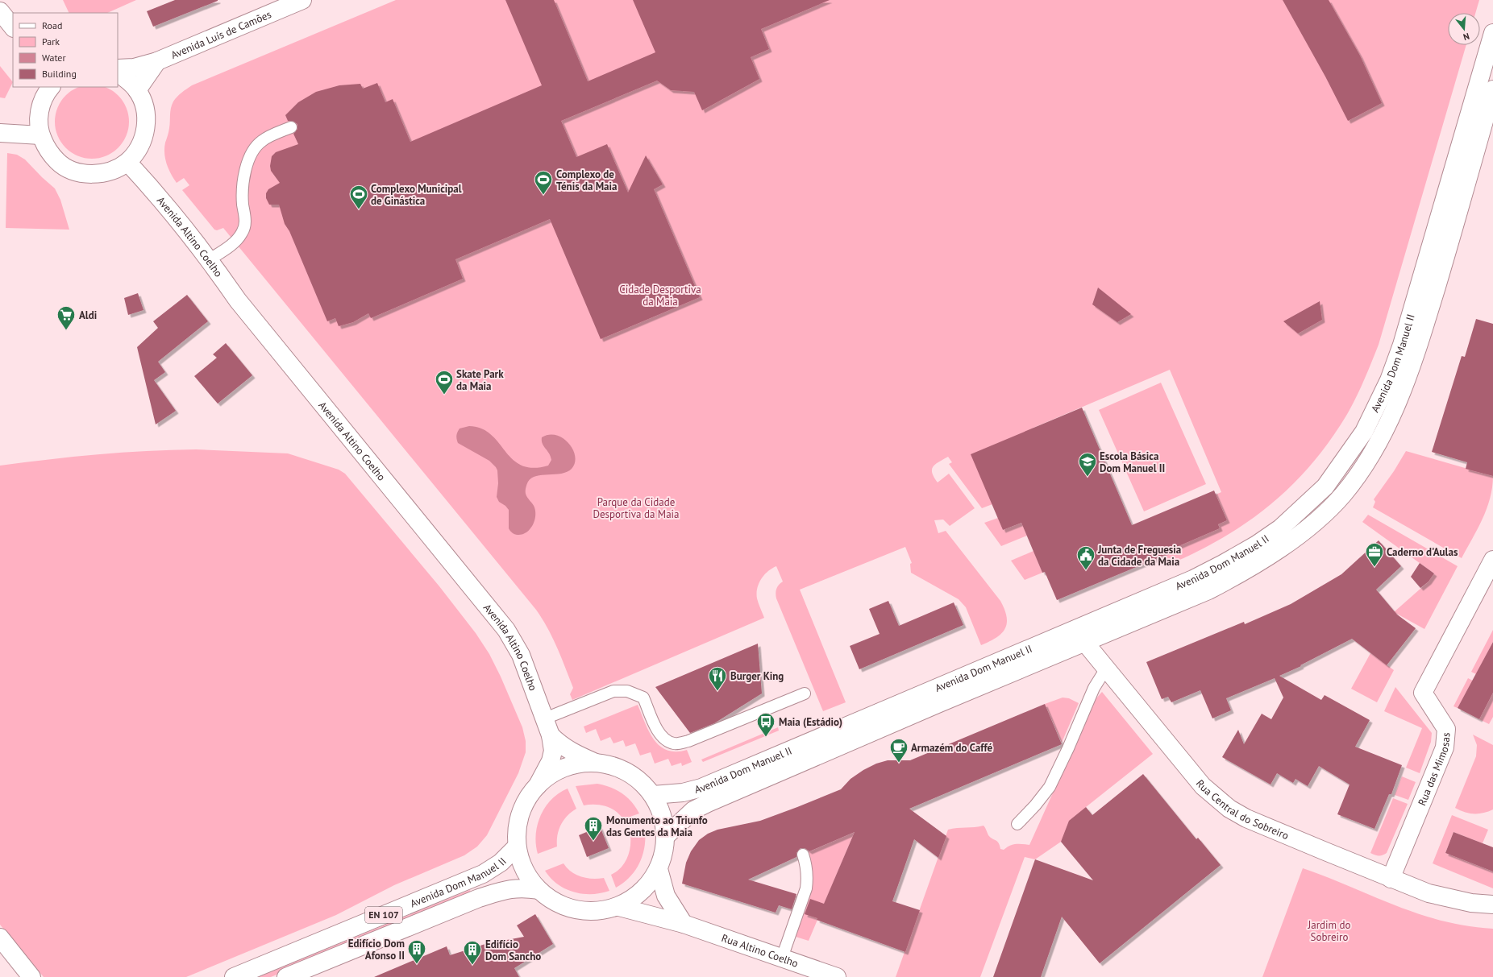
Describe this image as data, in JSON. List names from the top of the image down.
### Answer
{
  "streets": {
    "main road": [
      "Avenida Luís de Camões",
      "Avenida Altino Coelho",
      "Avenida Dom Manuel II",
      "Rua das Mimosas",
      "Rua Central do Sobreiro",
      "EN 107",
      "Rua Altino Coelho"
    ]
  },
  "crossings": [
    ["Avenida Dom Manuel II", "Rua Central do Sobreiro"],
    ["Rua das Mimosas", "Rua Central do Sobreiro"]
  ],
  "parks": ["Cidade Desportiva da Maia", "Parque da Cidade Desportiva da Maia", "Jardim do Sobreiro"],
  "places": {
    "sports": ["Complexo de Ténis da Maia", "Complexo Municipal de Ginástica", "Skate Park da Maia"],
    "supermarket": ["Aldi"],
    "school or university": ["Escola Básica Dom Manuel II"],
    "office": ["Caderno d'Aulas"],
    "public building": ["Junta de Freguesia da Cidade da Maia"],
    "restaurant": ["Burger King"],
    "bus stop": ["Maia (Estádio)"],
    "cafe": ["Armazém do Caffé"],
    "building": ["Monumento ao Triunfo das Gentes da Maia", "Edifício Dom Afonso II", "Edifício Dom Sancho"]
  },
  "legend": [
    "Road",
    "Park",
    "Water",
    "Building"
  ],
  "north": "bottom"
}
